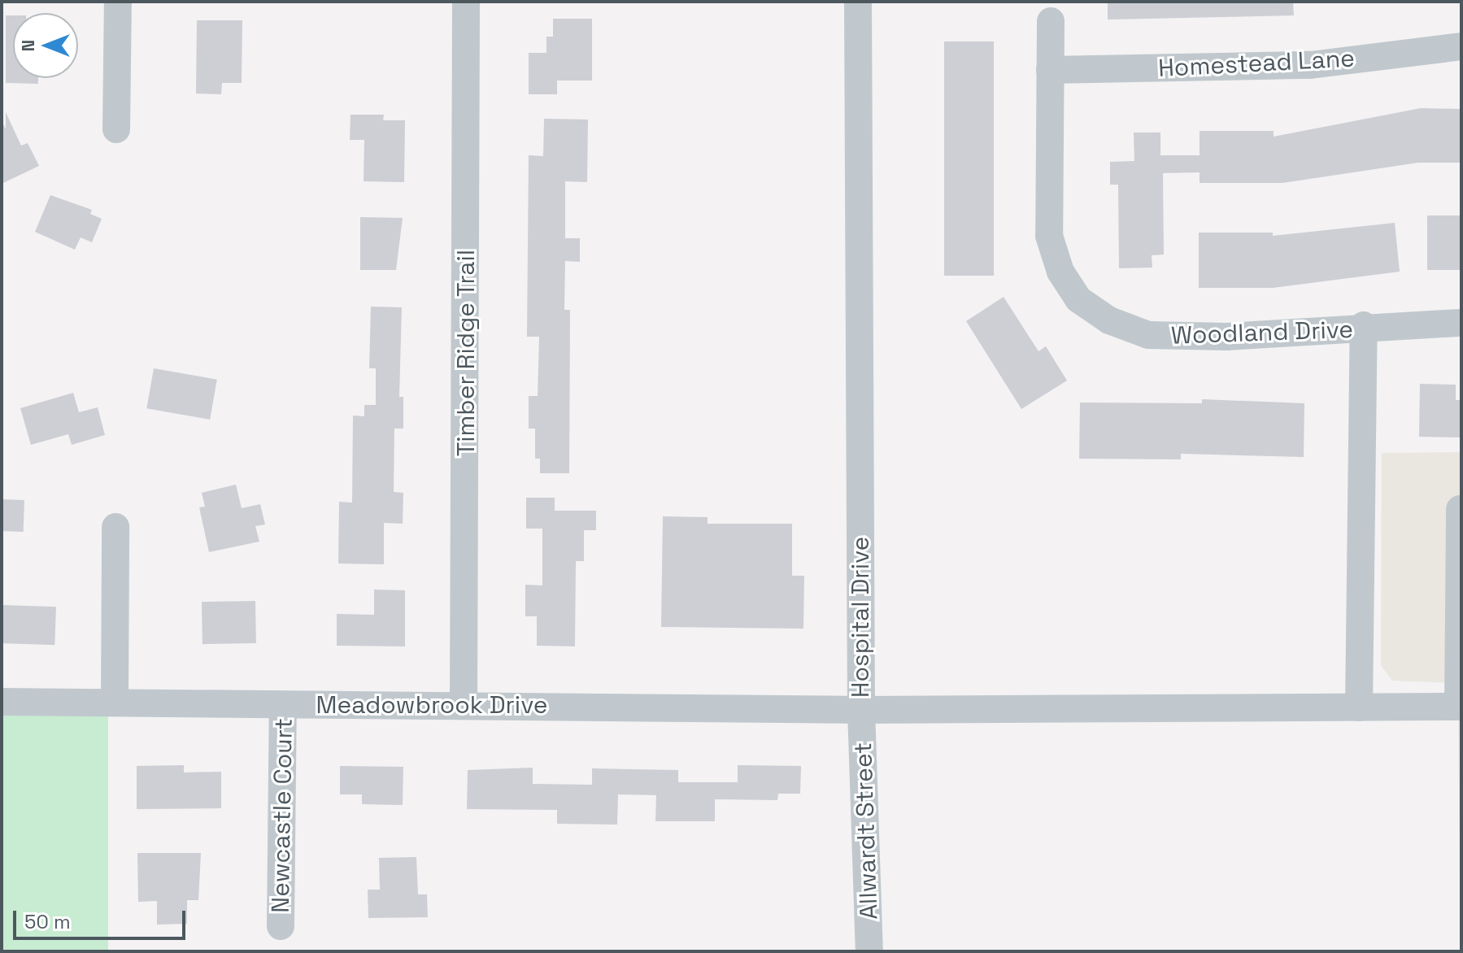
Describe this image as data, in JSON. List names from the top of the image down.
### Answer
{
  "streets": {
    "street": [
      "Homestead Lane",
      "Woodland Drive",
      "Timber Ridge Trail",
      "Hospital Drive",
      "Meadowbrook Drive",
      "Newcastle Court",
      "Allwardt Street"
    ]
  },
  "crossings": [
    ["Homestead Lane", "Woodland Drive"],
    ["Woodland Drive", "Hospital Drive"],
    ["Timber Ridge Trail", "Meadowbrook Drive"],
    ["Hospital Drive", "Meadowbrook Drive"],
    ["Hospital Drive", "Allwardt Street"],
    ["Meadowbrook Drive", "Newcastle Court"],
    ["Meadowbrook Drive", "Allwardt Street"]
  ],
  "scale_bar": "50 m",
  "north": "left"
}
